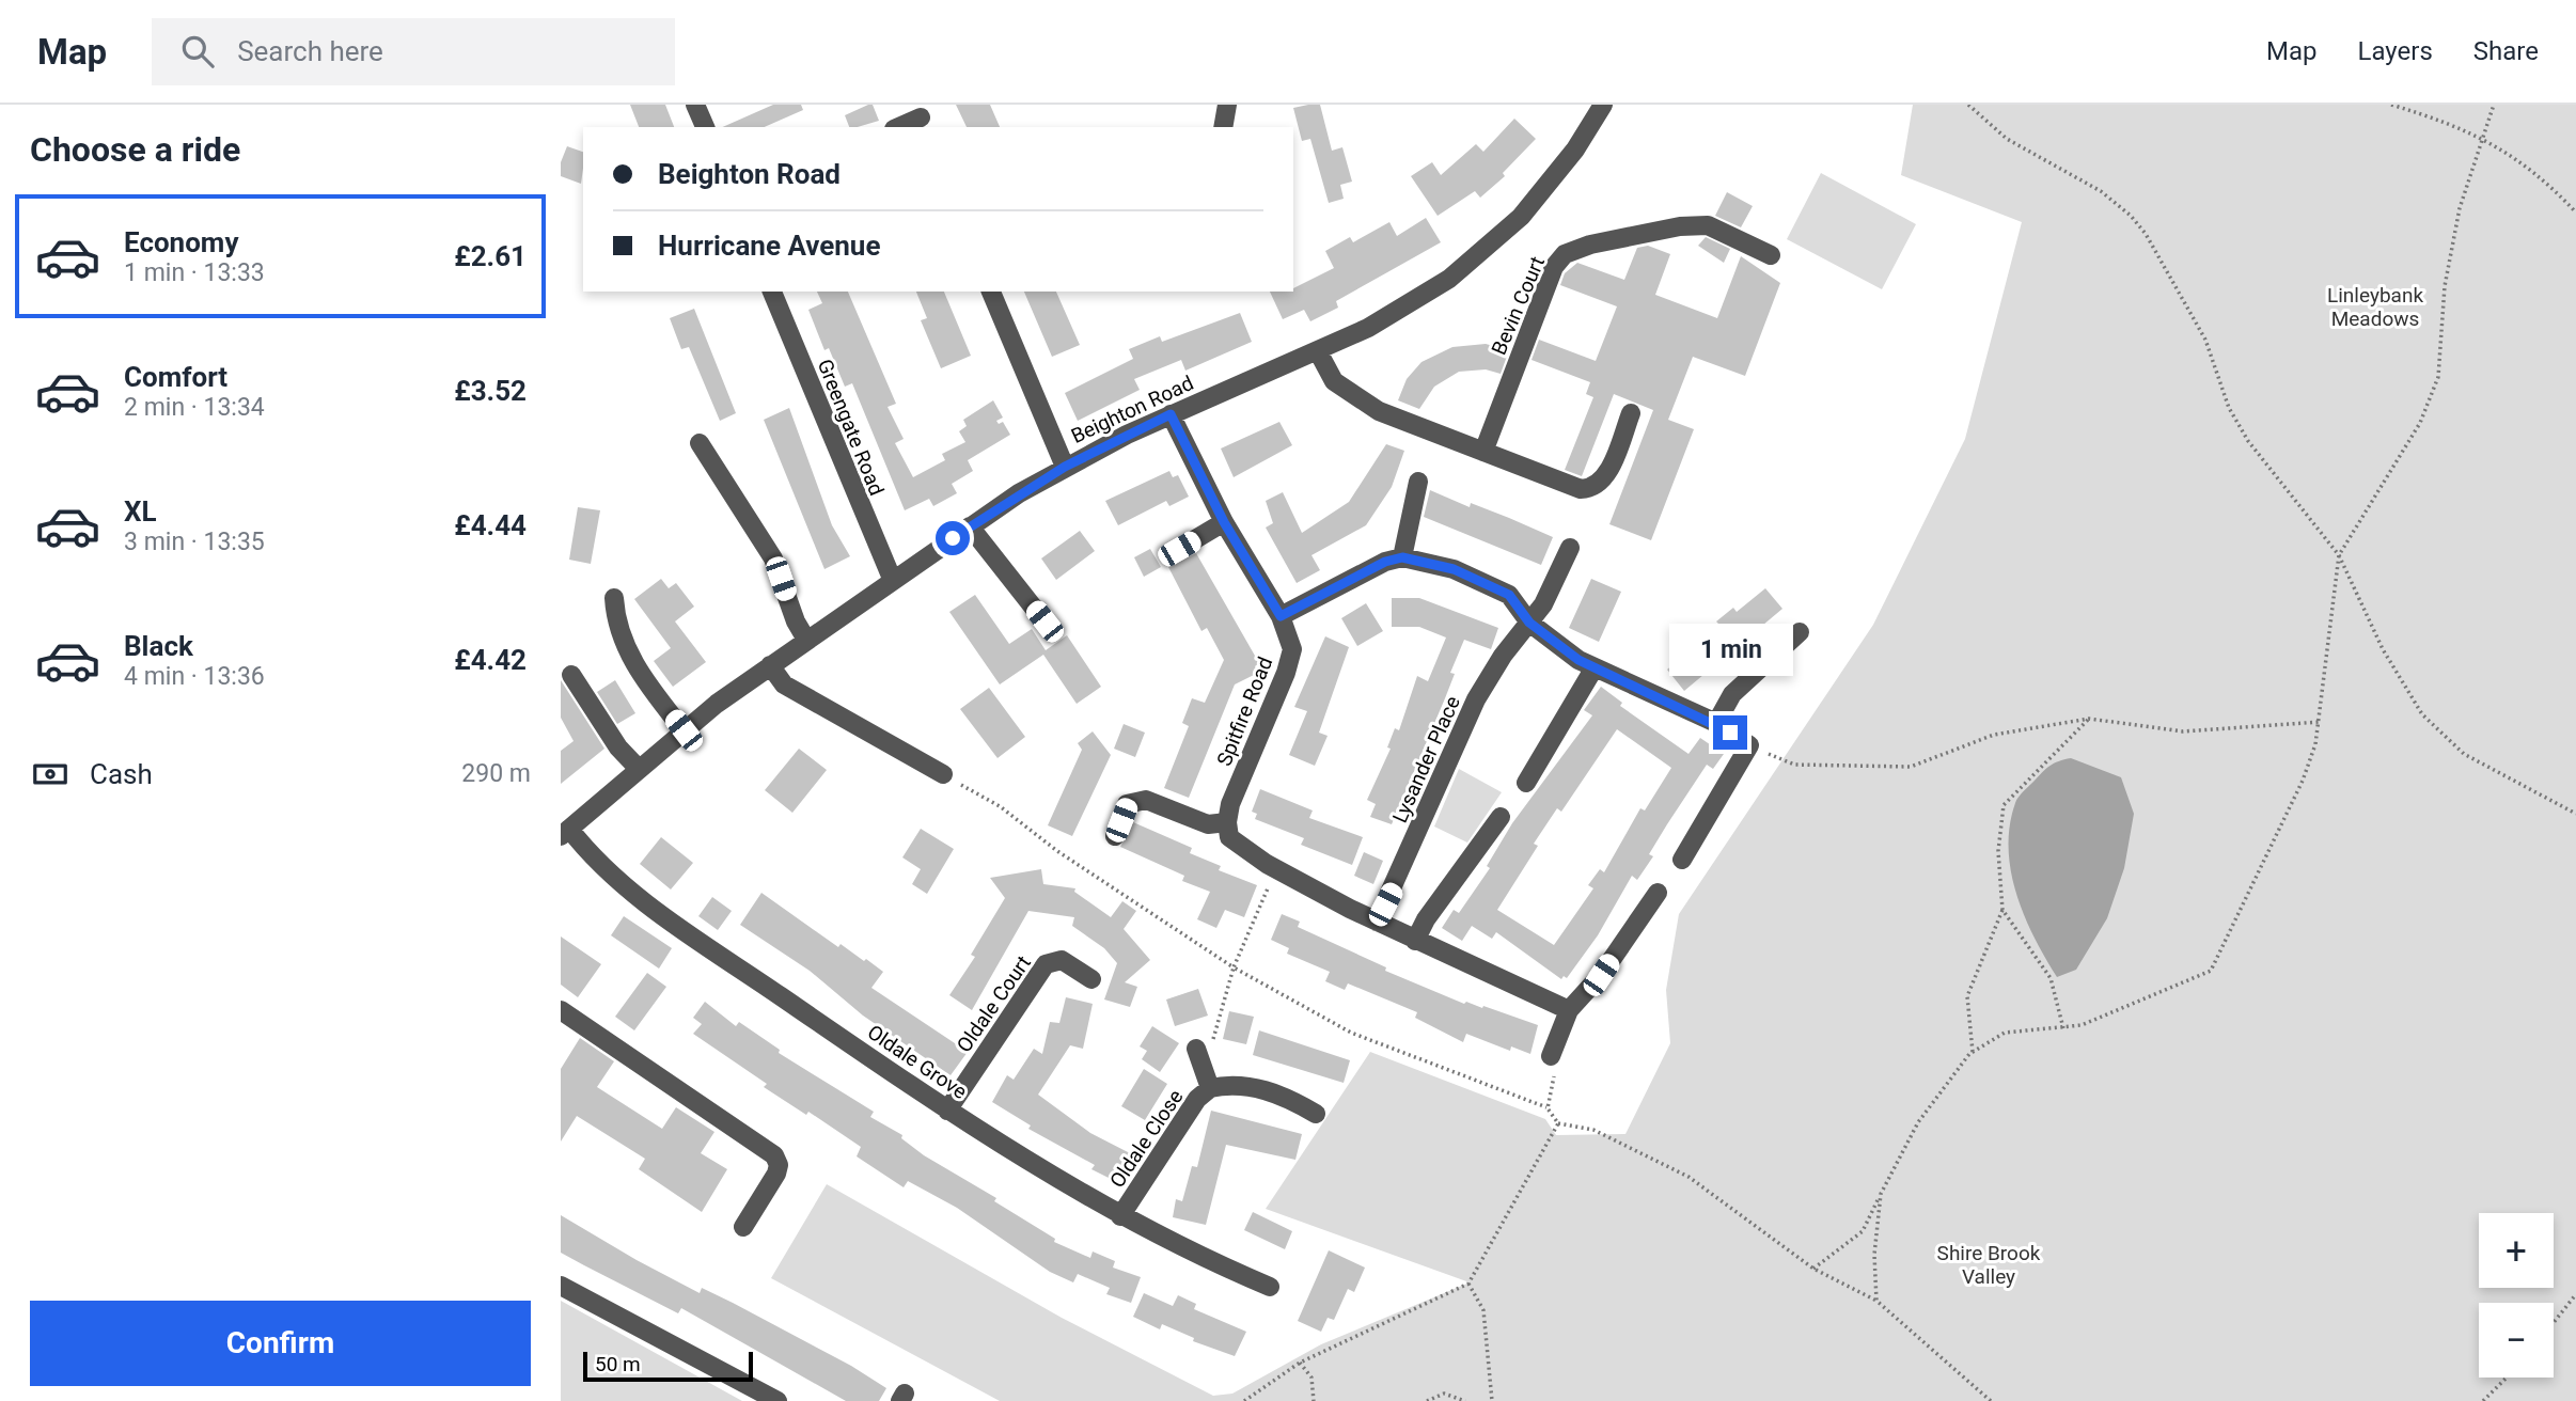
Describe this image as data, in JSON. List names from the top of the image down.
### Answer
{
  "streets": {
    "street": [
      "Bevin Court",
      "Beighton Road",
      "Greengate Road",
      "Spitfire Road",
      "Lysander Place",
      "Oldale Court",
      "Oldale Grove",
      "Oldale Close"
    ]
  },
  "crossings": [
    ["Beighton Road", "Greengate Road"],
    ["Beighton Road", "Spitfire Road"],
    ["Beighton Road", "Oldale Grove"],
    ["Oldale Court", "Oldale Grove"],
    ["Oldale Grove", "Oldale Close"]
  ],
  "parks": ["Linleybank Meadows", "Shire Brook Valley"],
  "scale_bar": "50 m",
  "page": {
    "header": "Map",
    "search": "Search here",
    "nav": ["Map", "Layers", "Share"],
    "heading": "Choose a ride",
    "banner": ["Beighton Road", "Hurricane Avenue"],
    "list": [
      {
        "name": "Economy",
        "note": "1 min · 13:33",
        "value": "£2.61"
      },
      {
        "name": "Comfort",
        "note": "2 min · 13:34",
        "value": "£3.52"
      },
      {
        "name": "XL",
        "note": "3 min · 13:35",
        "value": "£4.44"
      },
      {
        "name": "Black",
        "note": "4 min · 13:36",
        "value": "£4.42"
      }
    ],
    "bubble": "1 min",
    "pay": ["Cash", "290 m"],
    "map_buttons": ["+", "−"],
    "buttons": "Confirm",
    "scale": "50 m"
  }
}
